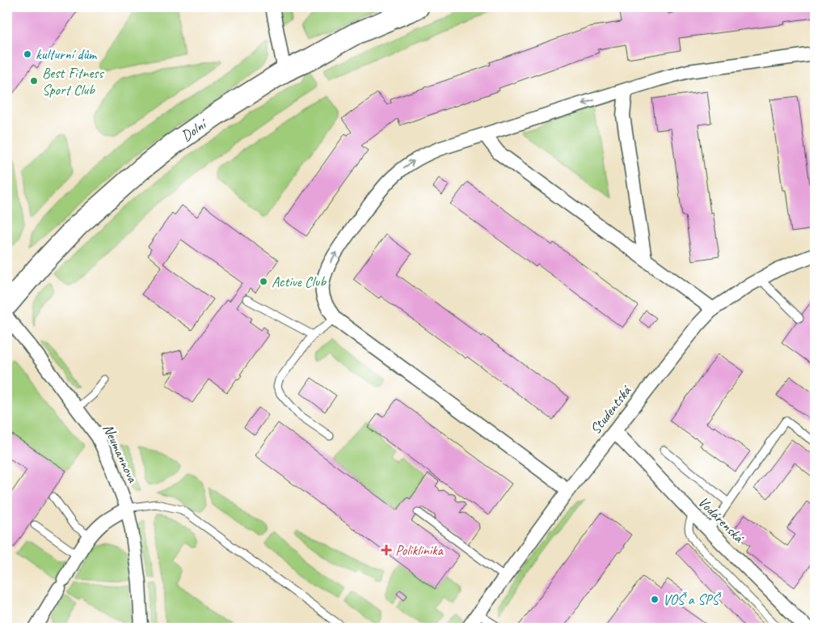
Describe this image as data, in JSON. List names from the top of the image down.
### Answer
{
  "streets": {
    "main road": ["Dolní"],
    "street": ["Studentská", "Neumannova", "Vodárenská"]
  },
  "crossings": [
    ["Studentská", "Vodárenská"]
  ],
  "places": {
    "other": [
      "kulturní dům",
      "Best Fitness Sport Club",
      "Active Club",
      "VOŠ a SPŠ"
    ],
    "health": ["Poliklinika"]
  }
}
